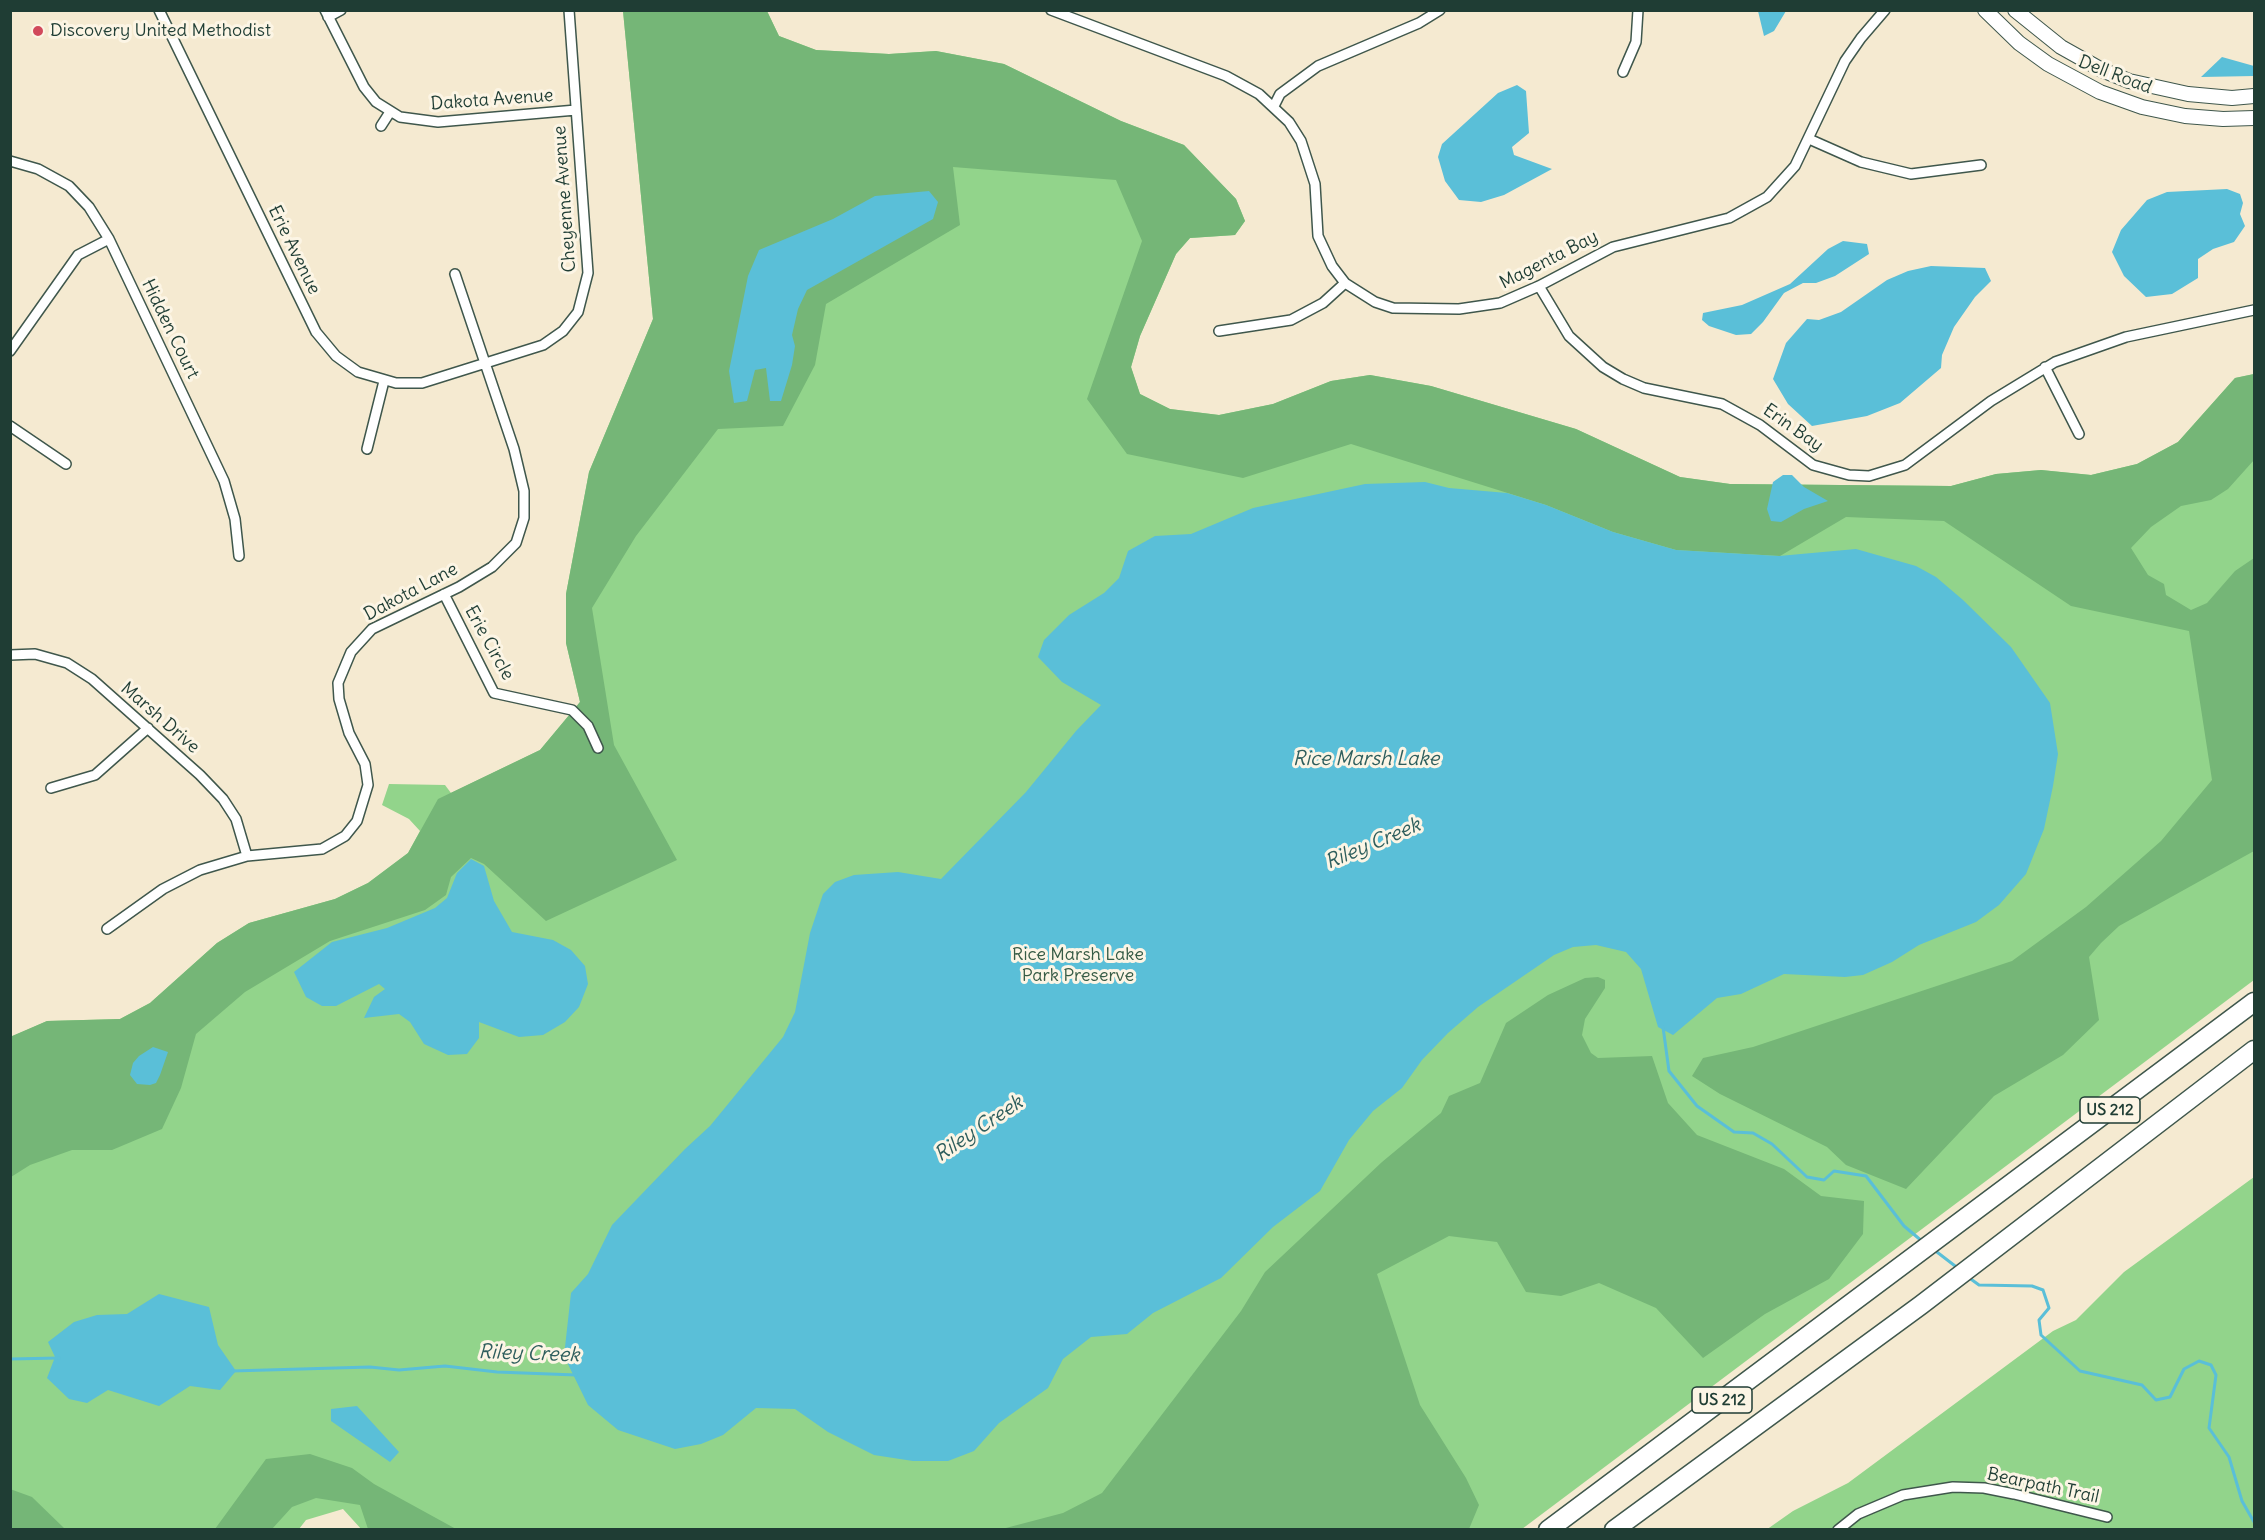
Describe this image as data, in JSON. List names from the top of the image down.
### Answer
{
  "streets": {
    "highway": ["US 212"],
    "main road": ["Dell Road"],
    "street": [
      "Dakota Avenue",
      "Cheyenne Avenue",
      "Erie Avenue",
      "Magenta Bay",
      "Hidden Court",
      "Erin Bay",
      "Dakota Lane",
      "Erie Circle",
      "Marsh Drive",
      "Bearpath Trail"
    ]
  },
  "crossings": [
    ["Dakota Avenue", "Cheyenne Avenue"],
    ["Cheyenne Avenue", "Erie Avenue"],
    ["Cheyenne Avenue", "Dakota Lane"],
    ["Erie Avenue", "Dakota Lane"],
    ["Magenta Bay", "Erin Bay"],
    ["Dakota Lane", "Erie Circle"],
    ["Dakota Lane", "Marsh Drive"]
  ],
  "water": ["Rice Marsh Lake", "Riley Creek"],
  "parks": ["Rice Marsh Lake Park Preserve"],
  "places": ["Discovery United Methodist"]
}
